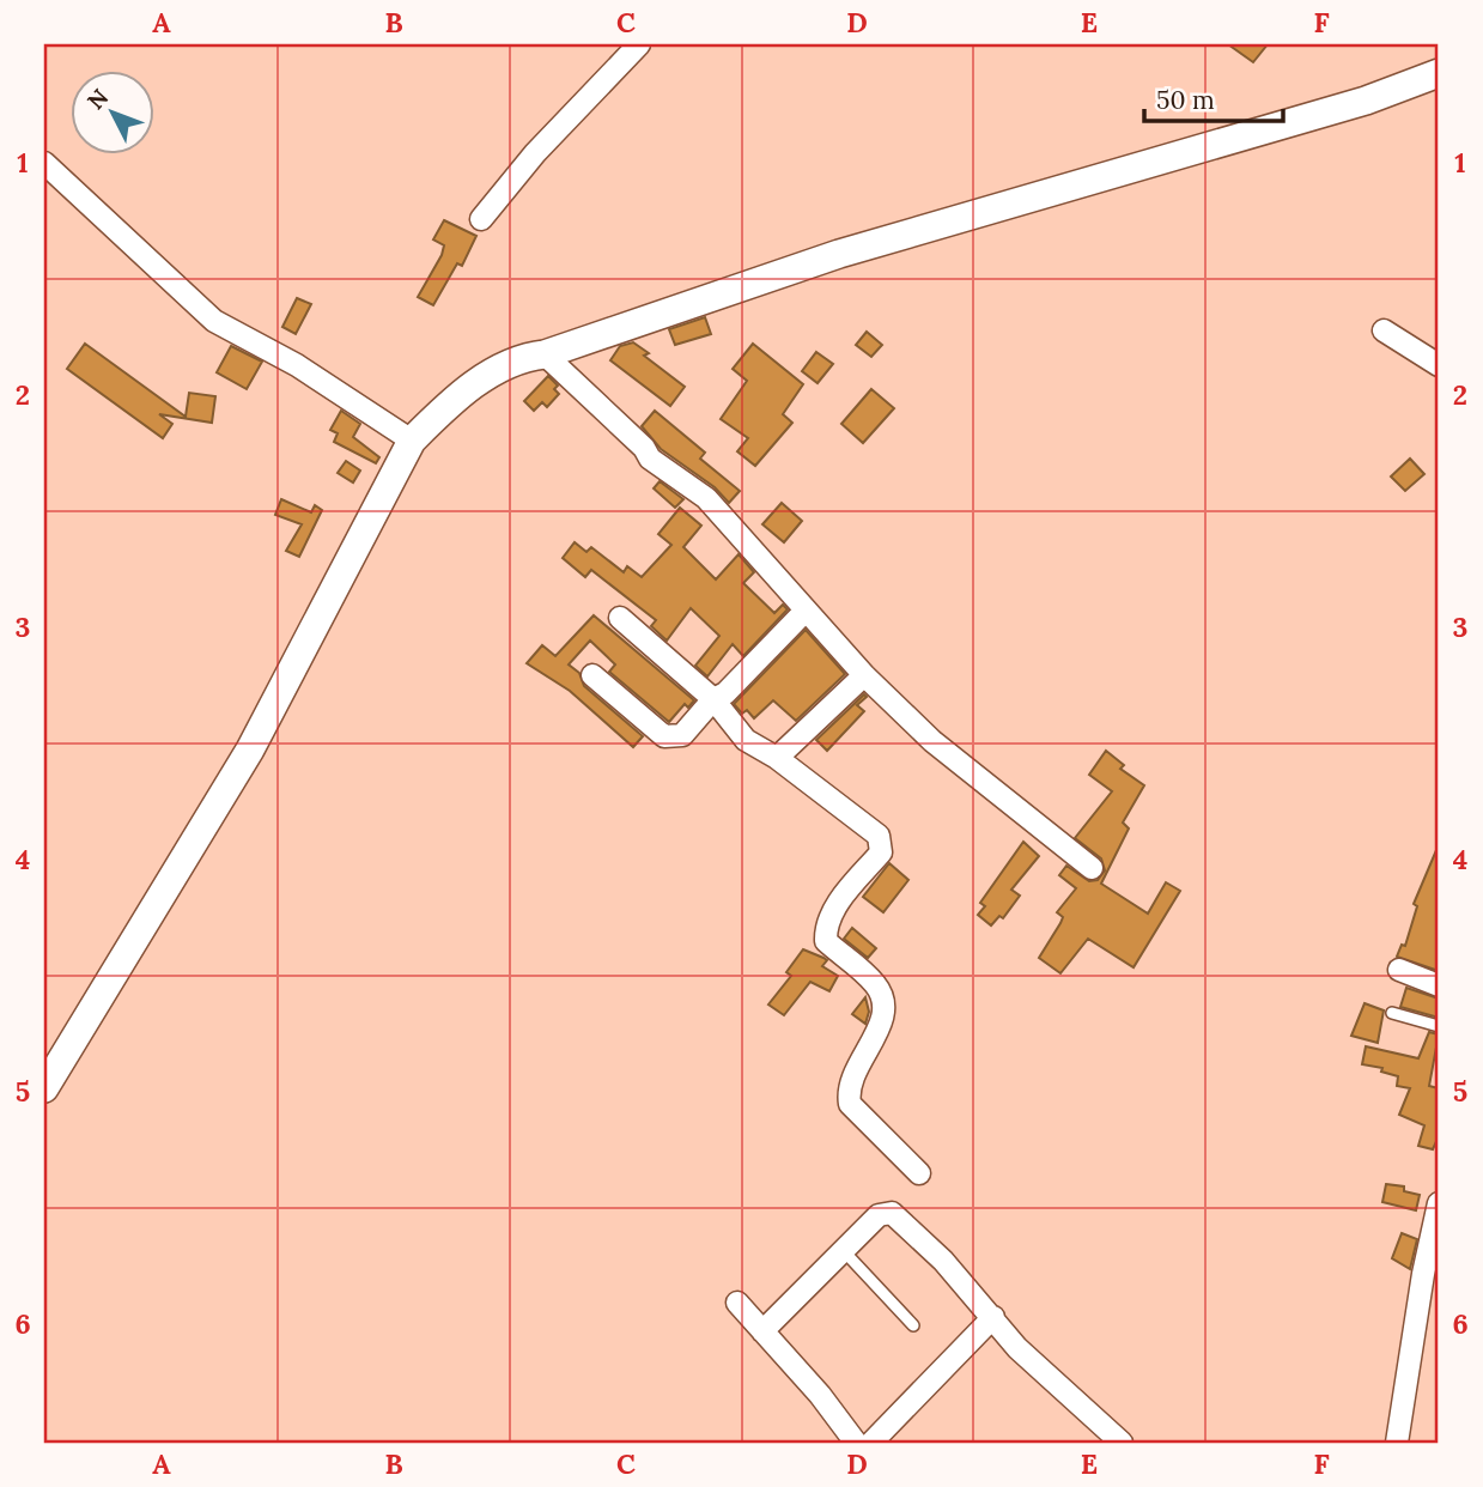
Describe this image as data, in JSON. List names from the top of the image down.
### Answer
{
  "scale_bar": "50 m",
  "north": "top left",
  "grid": {
    "columns": [
      "A",
      "B",
      "C",
      "D",
      "E",
      "F"
    ],
    "rows": [
      "1",
      "2",
      "3",
      "4",
      "5",
      "6"
    ]
  }
}
